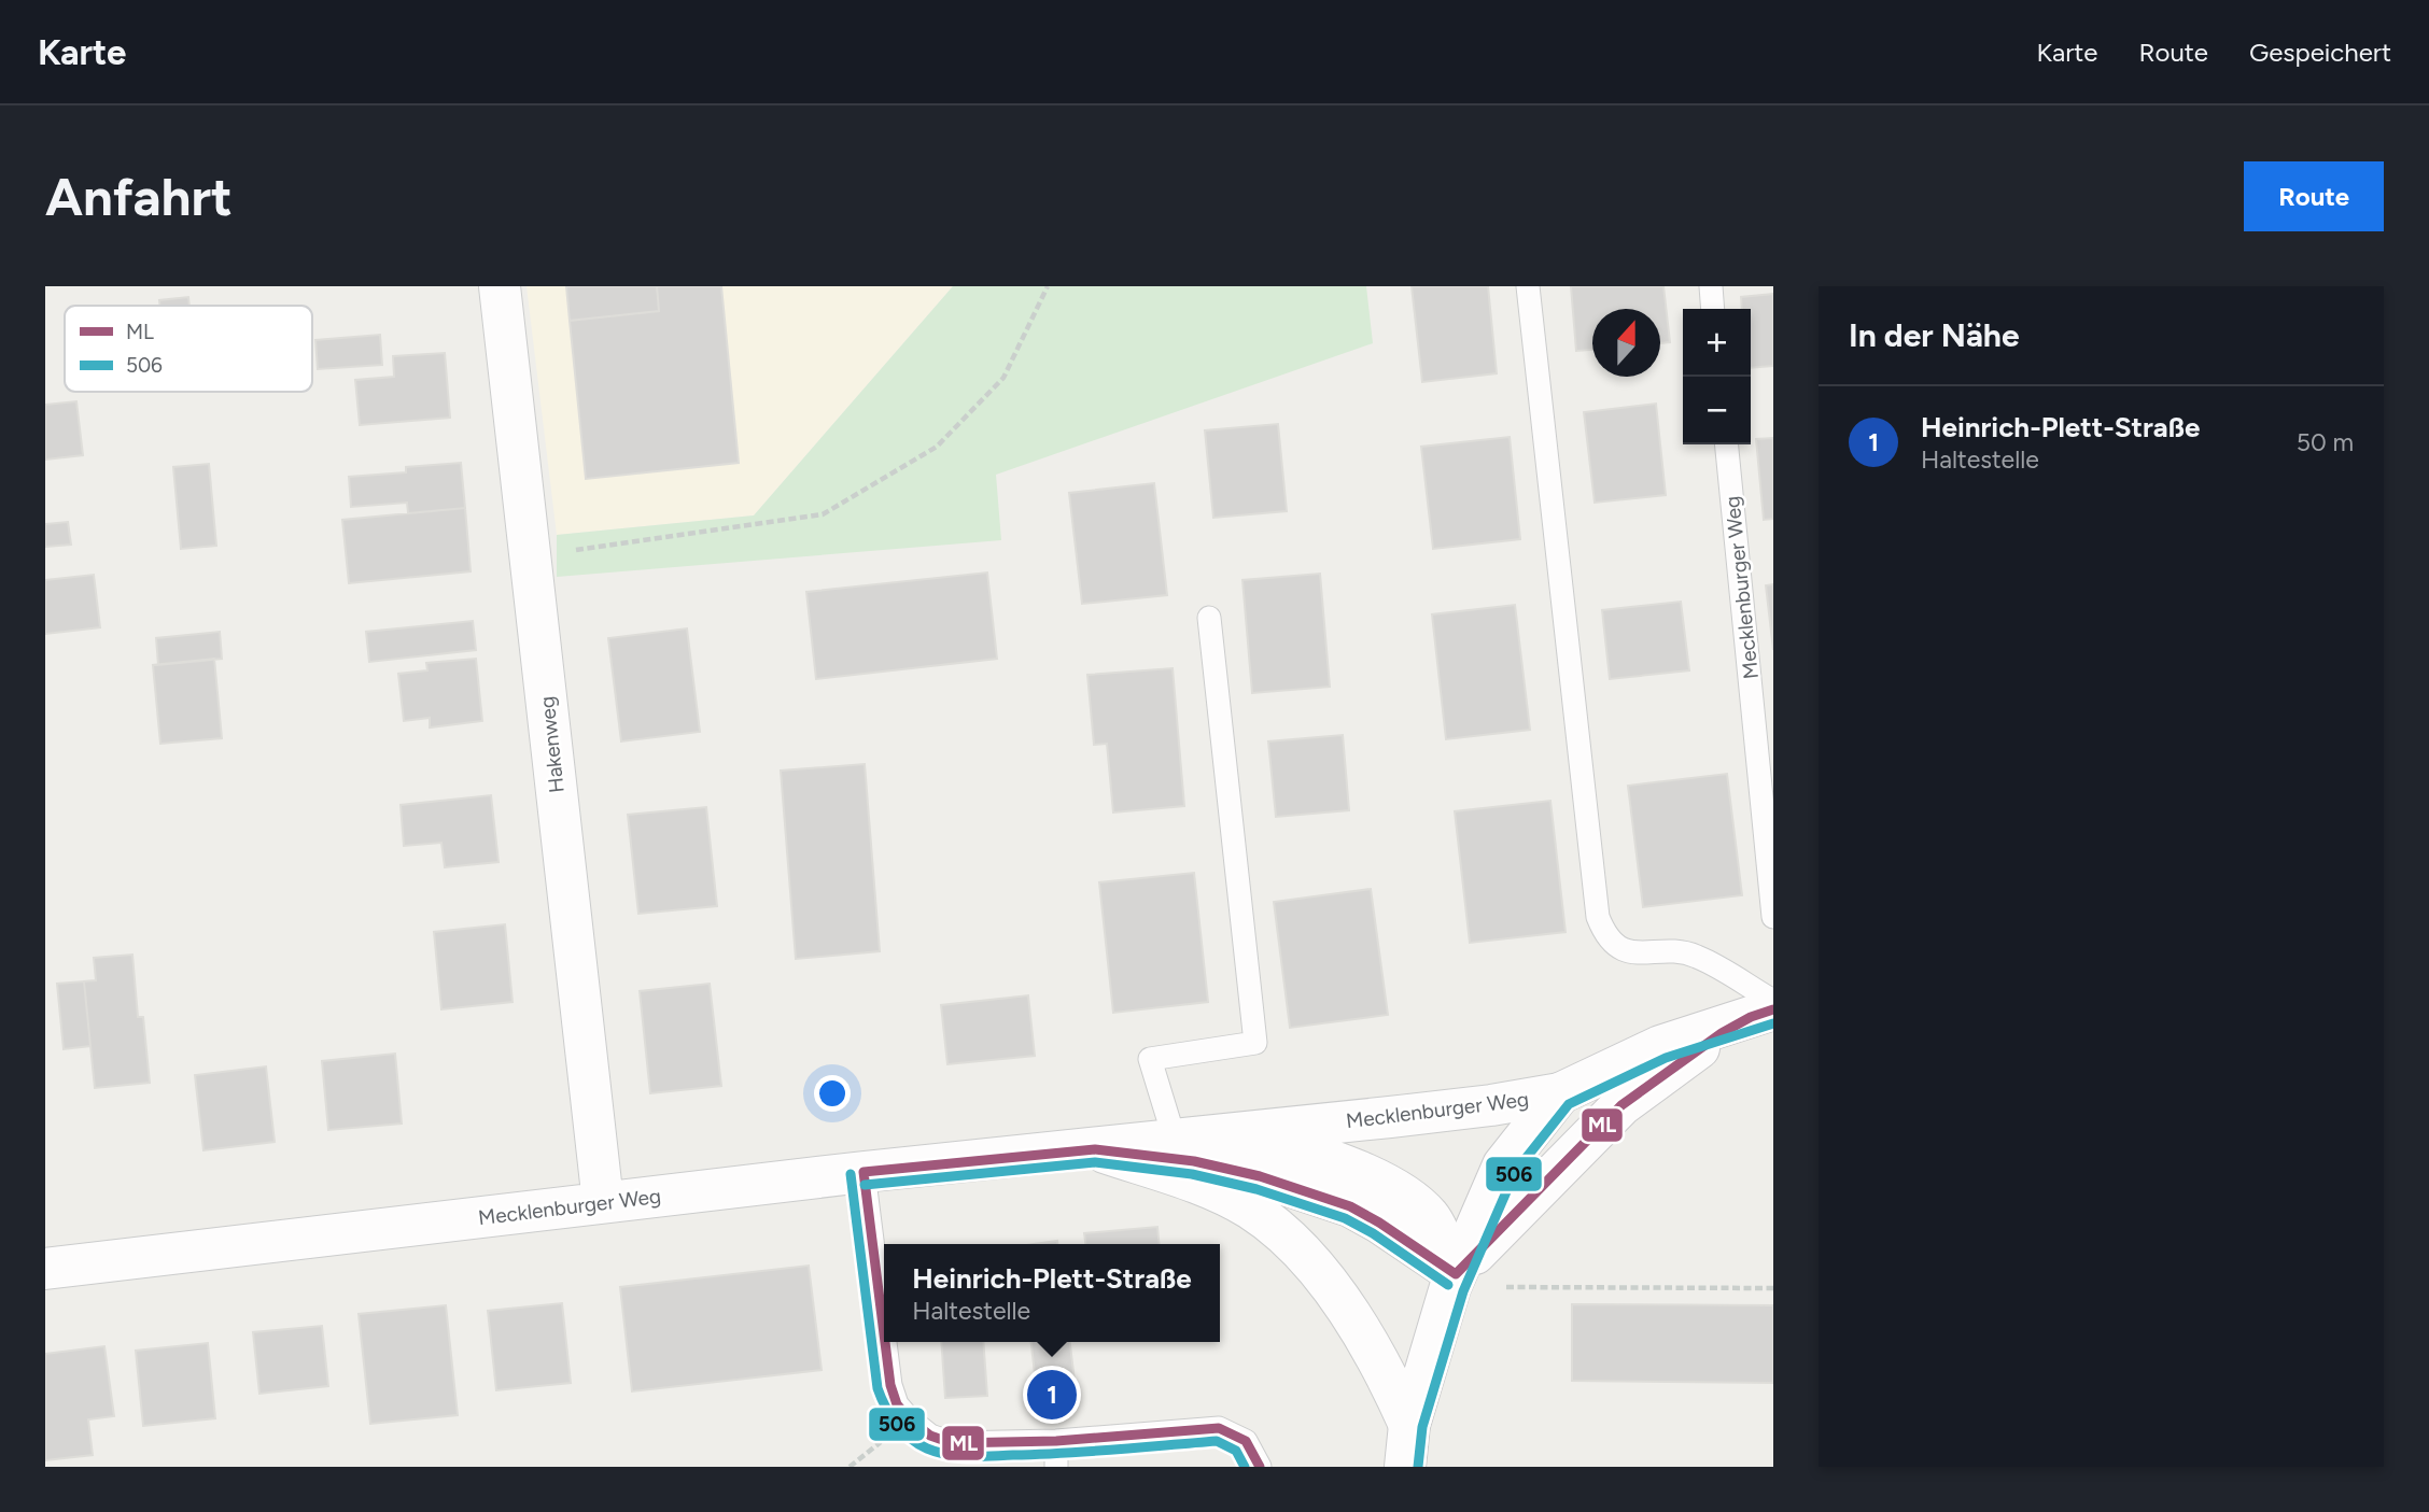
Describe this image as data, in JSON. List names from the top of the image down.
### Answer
{
  "streets": {
    "street": ["Mecklenburger Weg", "Hakenweg"]
  },
  "crossings": [
    ["Mecklenburger Weg", "Hakenweg"]
  ],
  "lines": ["transit line ML", "transit line 506"],
  "legend": ["ML", "506"],
  "north": "top",
  "page": {
    "header": "Karte",
    "nav": ["Karte", "Route", "Gespeichert"],
    "buttons": "Route",
    "title": "Anfahrt",
    "heading": "In der Nähe",
    "map_buttons": ["+", "−"],
    "list": [
      {
        "mark": "1",
        "name": "Heinrich-Plett-Straße",
        "note": "Haltestelle",
        "value": "50 m"
      }
    ],
    "popup": ["Heinrich-Plett-Straße", "Haltestelle"],
    "pins": "1"
  }
}
